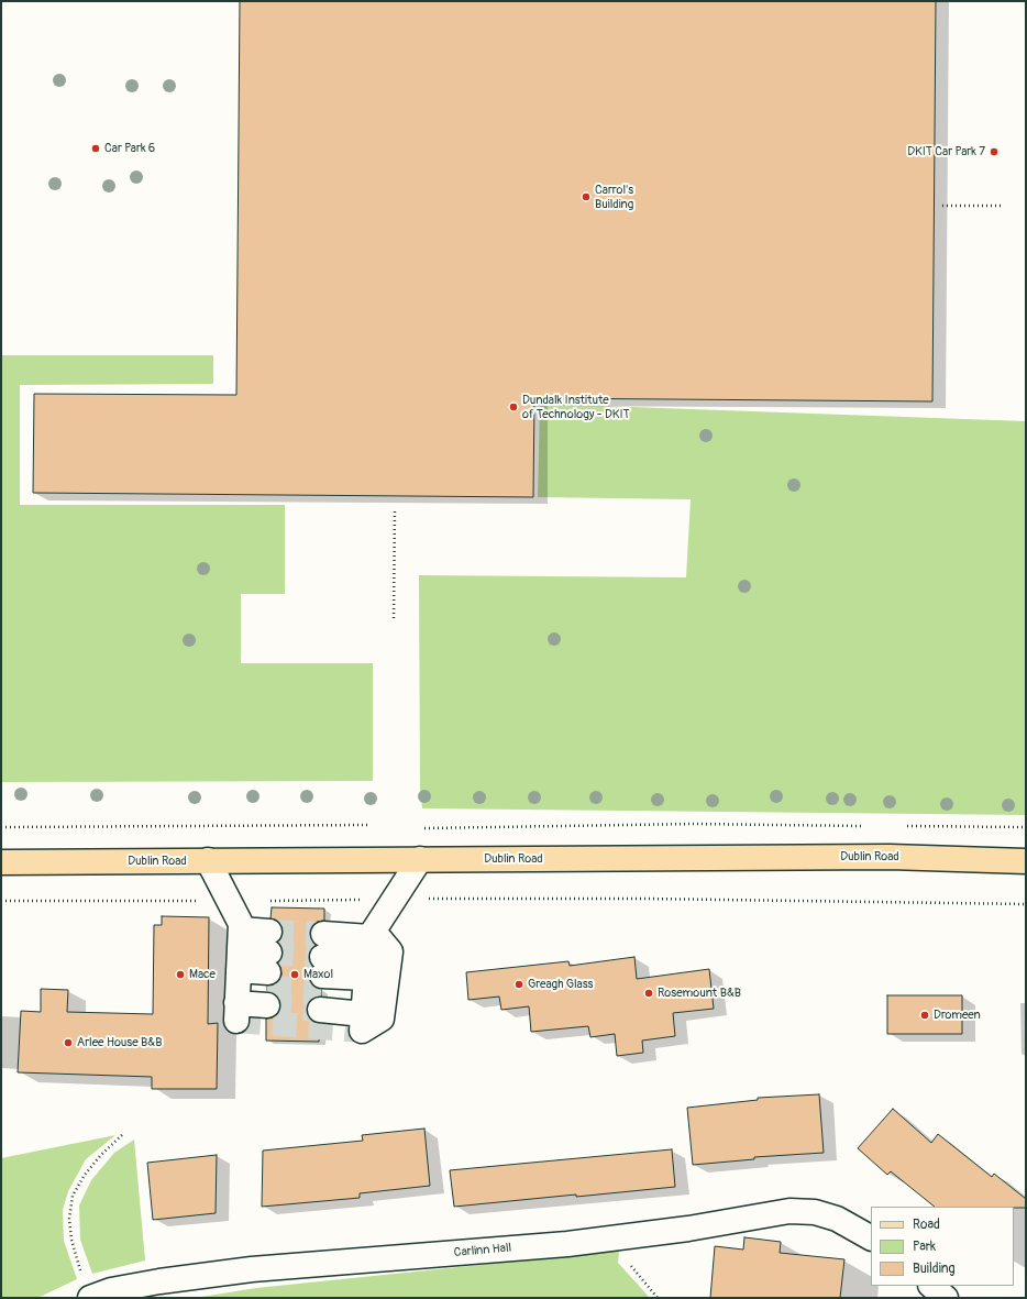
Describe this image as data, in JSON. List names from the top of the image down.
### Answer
{
  "streets": {
    "main road": ["Dublin Road"],
    "street": ["Carlinn Hall"]
  },
  "places": [
    "Car Park 6",
    "DKIT Car Park 7",
    "Carrol's Building",
    "Dundalk Institute of Technology - DKIT",
    "Mace",
    "Maxol",
    "Greagh Glass",
    "Rosemount B&B",
    "Dromeen",
    "Arlee House B&B"
  ],
  "legend": ["Road", "Park", "Building"]
}
